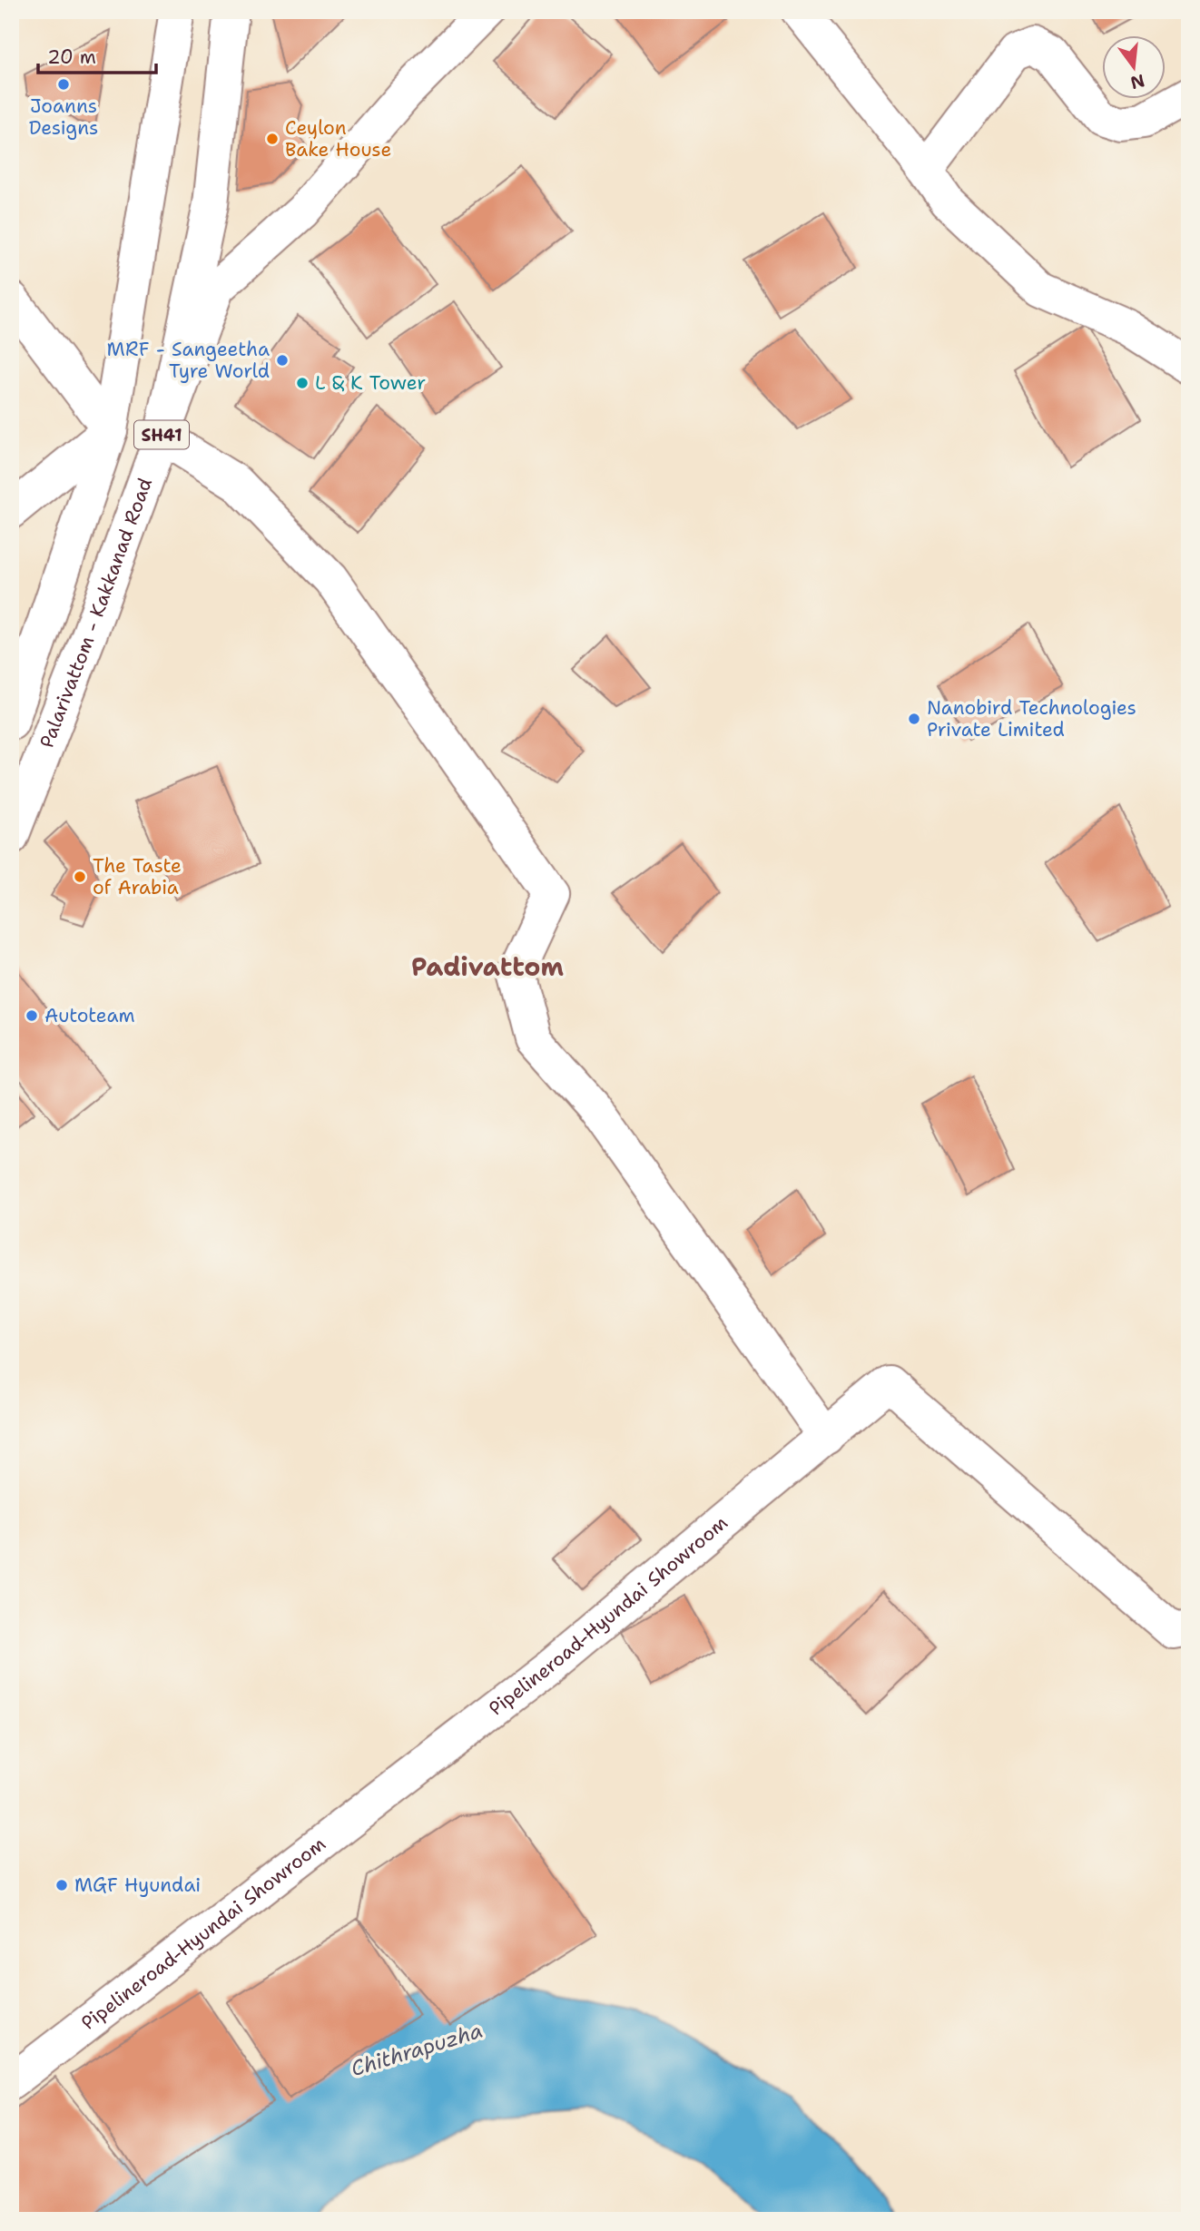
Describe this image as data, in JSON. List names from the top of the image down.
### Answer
{
  "streets": {
    "street": ["SH41", "Palarivattom - Kakkanad Road", "Pipelineroad-Hyundai Showroom"]
  },
  "districts": ["Padivattom"],
  "water": ["Chithrapuzha"],
  "places": [
    "Joanns Designs",
    "Ceylon Bake House",
    "MRF - Sangeetha Tyre World",
    "L & K Tower",
    "Nanobird Technologies Private Limited",
    "The Taste of Arabia",
    "Autoteam",
    "MGF Hyundai"
  ],
  "scale_bar": "20 m",
  "north": "bottom"
}
